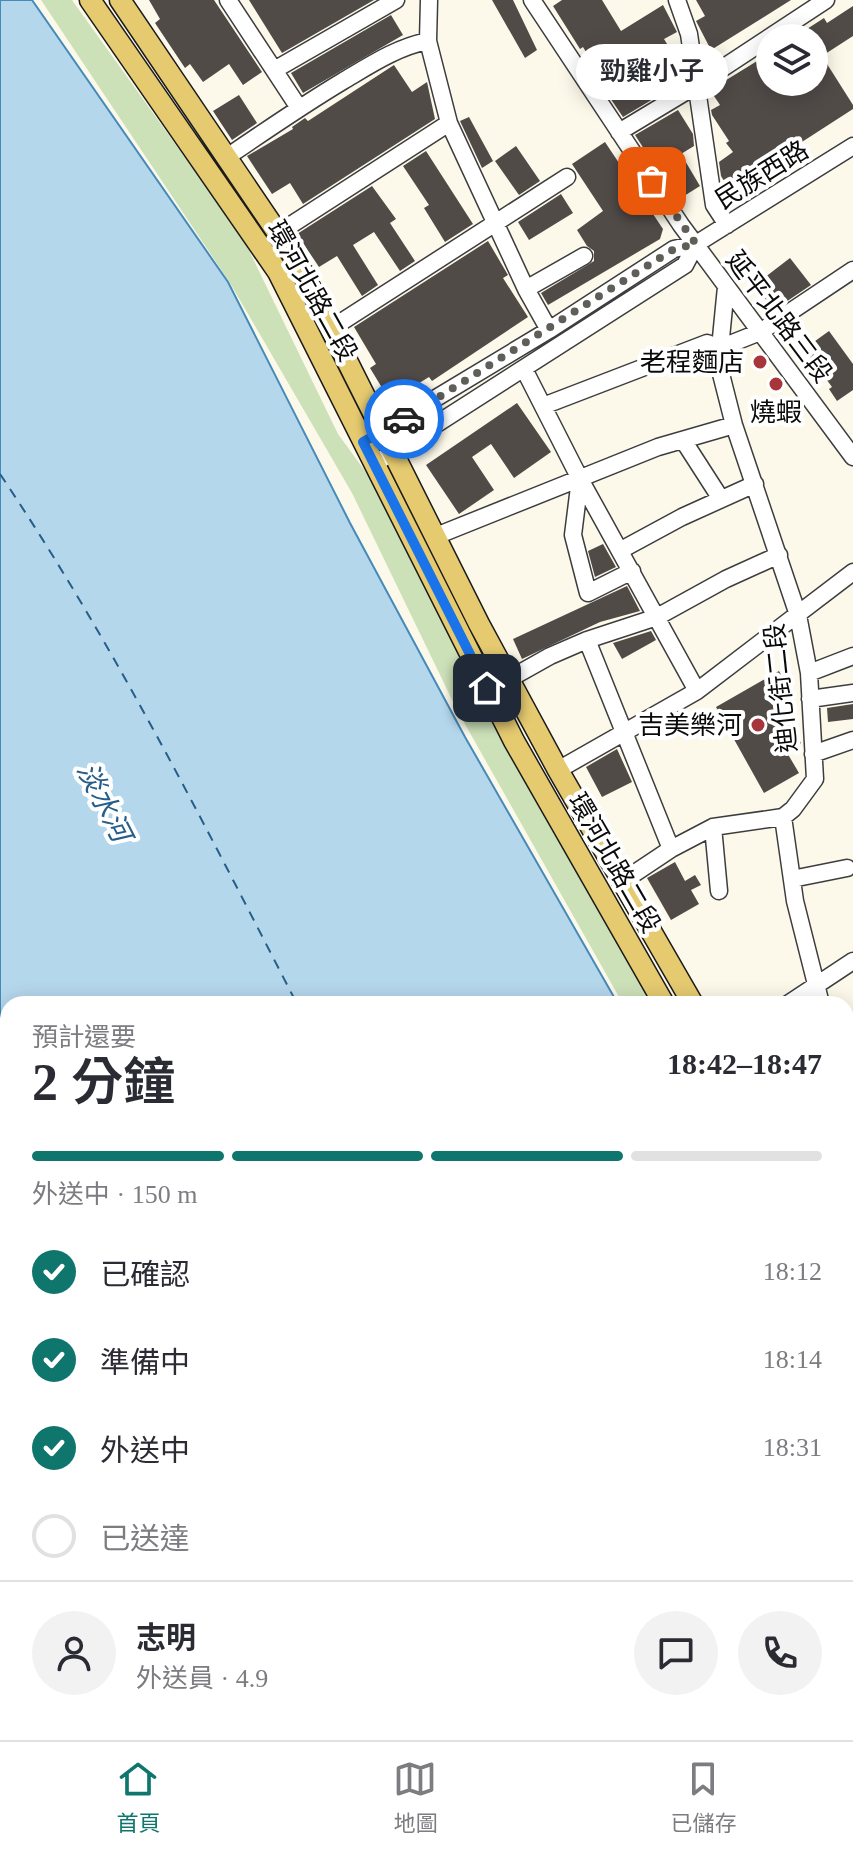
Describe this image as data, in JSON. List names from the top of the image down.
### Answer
{
  "streets": {
    "main road": ["環河北路二段"],
    "street": ["民族西路", "延平北路三段", "迪化街二段"]
  },
  "crossings": [
    ["民族西路", "環河北路二段"],
    ["民族西路", "延平北路三段"],
    ["延平北路三段", "迪化街二段"]
  ],
  "water": ["淡水河"],
  "places": [
    "勁雞小子",
    "老程麵店",
    "燒蝦",
    "吉美樂河"
  ],
  "page": {
    "bubble": "勁雞小子",
    "heading": ["2 分鐘", "預計還要", "18:42–18:47"],
    "panel": ["志明", "外送員 · 4.9"],
    "bar": "外送中 · 150 m",
    "list": [
      ["已確認", "18:12"],
      ["準備中", "18:14"],
      ["外送中", "18:31"],
      "已送達"
    ],
    "tabs": ["首頁", "地圖", "已儲存"]
  }
}
